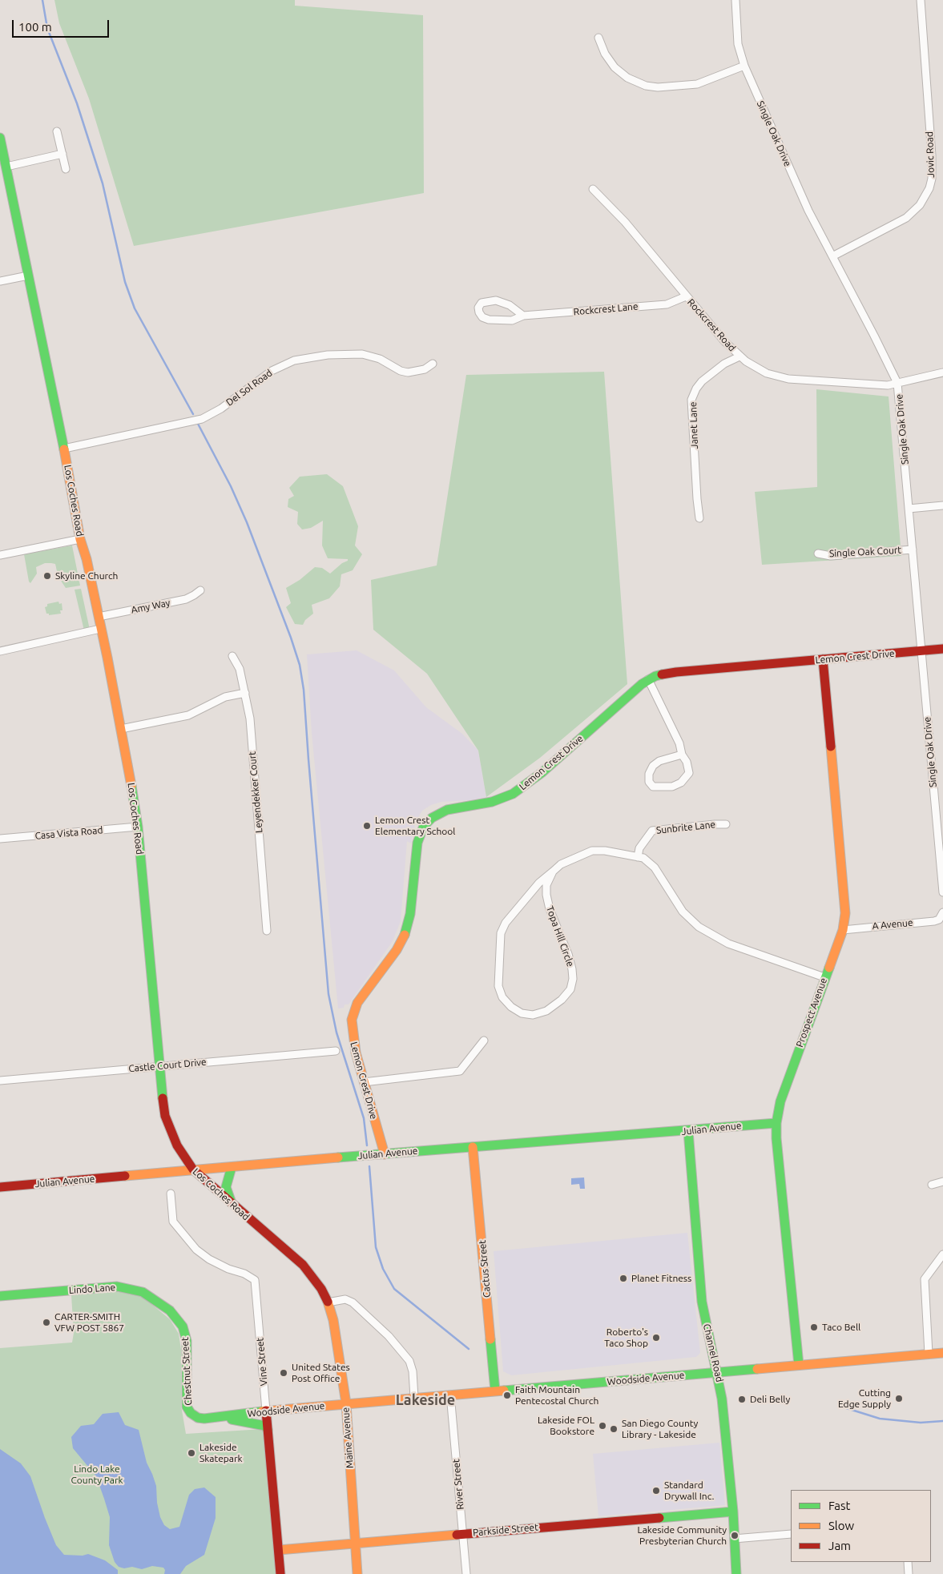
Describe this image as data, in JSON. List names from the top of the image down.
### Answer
{
  "streets": {
    "street": [
      "Single Oak Drive",
      "Jovic Road",
      "Rockcrest Lane",
      "Rockcrest Road",
      "Del Sol Road",
      "Janet Lane",
      "Los Coches Road",
      "Single Oak Court",
      "Amy Way",
      "Lemon Crest Drive",
      "Leyendekker Court",
      "Sunbrite Lane",
      "Casa Vista Road",
      "A Avenue",
      "Topa Hill Circle",
      "Prospect Avenue",
      "Castle Court Drive",
      "Julian Avenue",
      "Cactus Street",
      "Lindo Lane",
      "Channel Road",
      "Vine Street",
      "Chestnut Street",
      "Woodside Avenue",
      "Maine Avenue",
      "River Street",
      "Parkside Street"
    ]
  },
  "crossings": [
    ["Single Oak Drive", "Jovic Road"],
    ["Single Oak Drive", "Rockcrest Road"],
    ["Single Oak Drive", "Single Oak Court"],
    ["Single Oak Drive", "Lemon Crest Drive"],
    ["Rockcrest Lane", "Rockcrest Road"],
    ["Rockcrest Road", "Janet Lane"],
    ["Del Sol Road", "Los Coches Road"],
    ["Los Coches Road", "Amy Way"],
    ["Los Coches Road", "Casa Vista Road"],
    ["Los Coches Road", "Castle Court Drive"],
    ["Los Coches Road", "Julian Avenue"],
    ["Los Coches Road", "Maine Avenue"],
    ["Lemon Crest Drive", "Prospect Avenue"],
    ["Lemon Crest Drive", "Julian Avenue"],
    ["Sunbrite Lane", "Topa Hill Circle"],
    ["A Avenue", "Prospect Avenue"],
    ["Topa Hill Circle", "Prospect Avenue"],
    ["Prospect Avenue", "Julian Avenue"],
    ["Prospect Avenue", "Woodside Avenue"],
    ["Julian Avenue", "Cactus Street"],
    ["Julian Avenue", "Channel Road"],
    ["Cactus Street", "Woodside Avenue"],
    ["Lindo Lane", "Chestnut Street"],
    ["Channel Road", "Woodside Avenue"],
    ["Channel Road", "Parkside Street"],
    ["Vine Street", "Woodside Avenue"],
    ["Vine Street", "Parkside Street"],
    ["Chestnut Street", "Woodside Avenue"],
    ["Woodside Avenue", "Maine Avenue"],
    ["Woodside Avenue", "River Street"],
    ["Maine Avenue", "Parkside Street"],
    ["River Street", "Parkside Street"]
  ],
  "districts": ["Lakeside"],
  "parks": ["Lindo Lake County Park"],
  "places": [
    "Skyline Church",
    "Lemon Crest Elementary School",
    "Planet Fitness",
    "CARTER-SMITH VFW POST 5867",
    "Taco Bell",
    "Roberto's Taco Shop",
    "United States Post Office",
    "Faith Mountain Pentecostal Church",
    "Cutting Edge Supply",
    "Deli Belly",
    "Lakeside FOL Bookstore",
    "San Diego County Library - Lakeside",
    "Lakeside Skatepark",
    "Standard Drywall Inc.",
    "Lakeside Community Presbyterian Church"
  ],
  "legend": ["Fast", "Slow", "Jam"],
  "scale_bar": "100 m"
}
